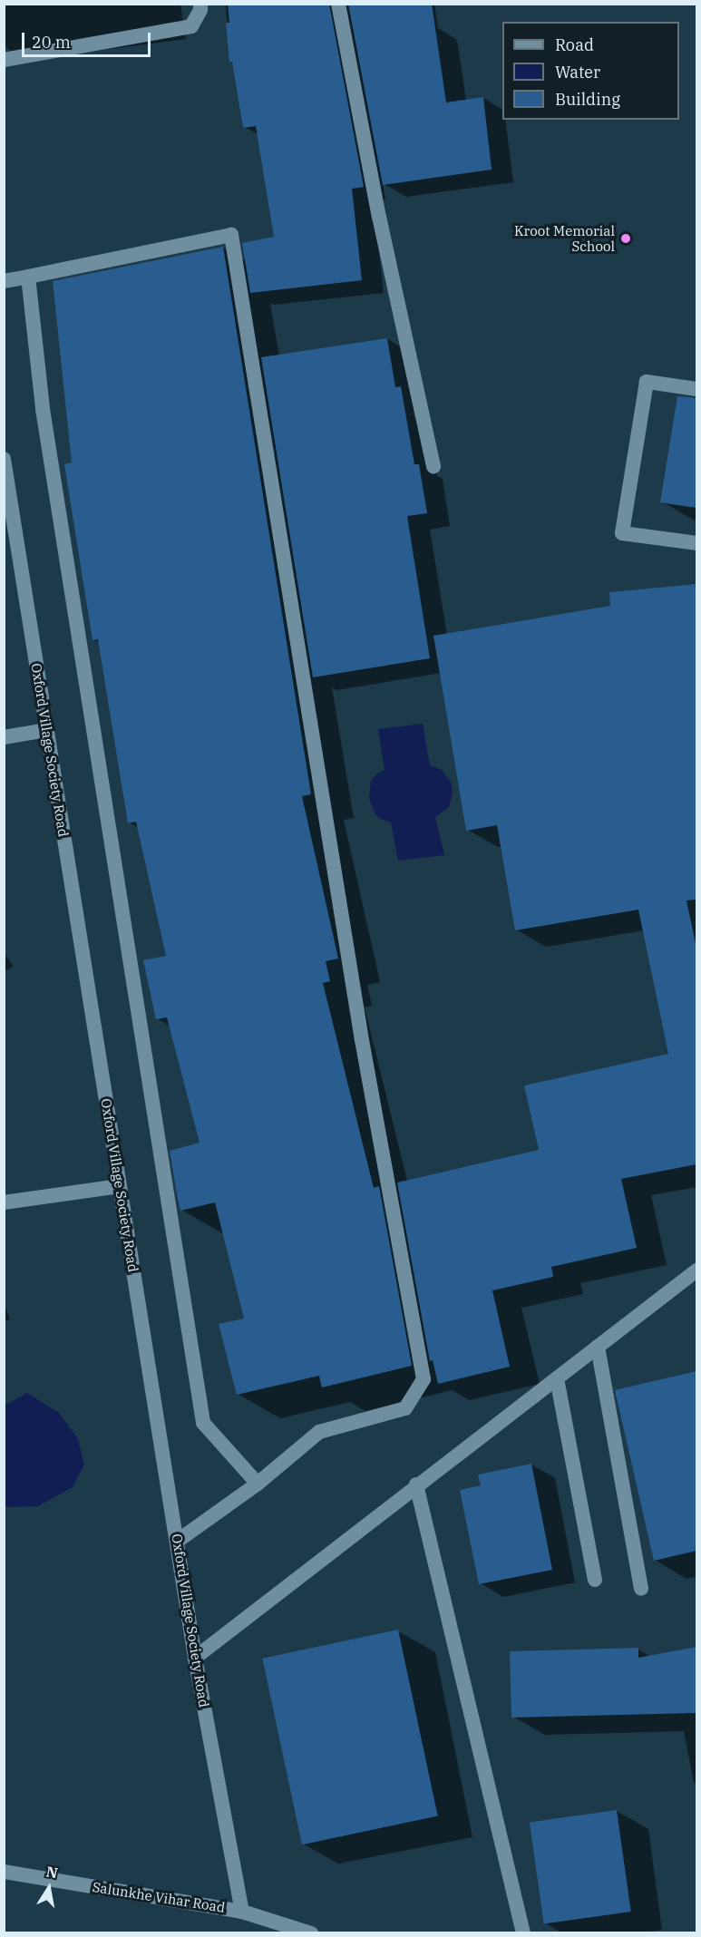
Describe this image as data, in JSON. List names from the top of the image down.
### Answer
{
  "streets": {
    "street": ["Oxford Village Society Road", "Salunkhe Vihar Road"]
  },
  "crossings": [
    ["Oxford Village Society Road", "Salunkhe Vihar Road"]
  ],
  "places": ["Kroot Memorial School"],
  "legend": ["Road", "Water", "Building"],
  "scale_bar": "20 m",
  "north": "top"
}
